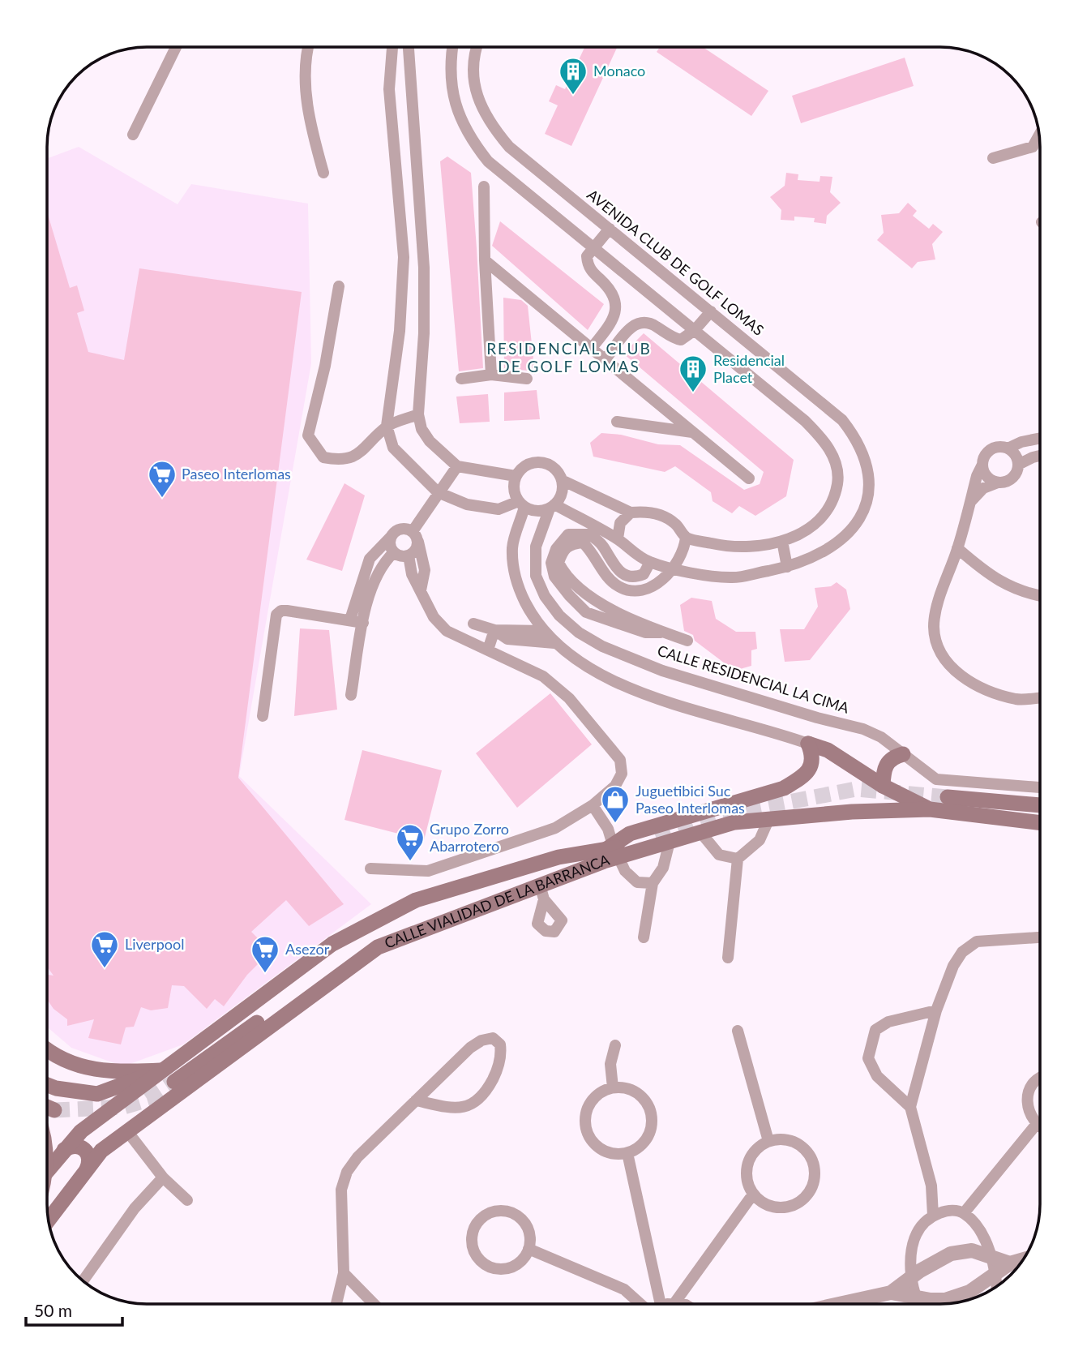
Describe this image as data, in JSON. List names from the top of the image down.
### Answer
{
  "streets": {
    "main road": ["CALLE VIALIDAD DE LA BARRANCA"],
    "street": ["AVENIDA CLUB DE GOLF LOMAS", "CALLE RESIDENCIAL LA CIMA"]
  },
  "crossings": [
    ["AVENIDA CLUB DE GOLF LOMAS", "CALLE RESIDENCIAL LA CIMA"]
  ],
  "districts": ["RESIDENCIAL CLUB DE GOLF LOMAS"],
  "places": {
    "building": ["Monaco", "Residencial Placet"],
    "supermarket": [
      "Paseo Interlomas",
      "Grupo Zorro Abarrotero",
      "Liverpool",
      "Asezor"
    ],
    "shop": ["Juguetibici Suc Paseo Interlomas"]
  },
  "scale_bar": "50 m"
}
